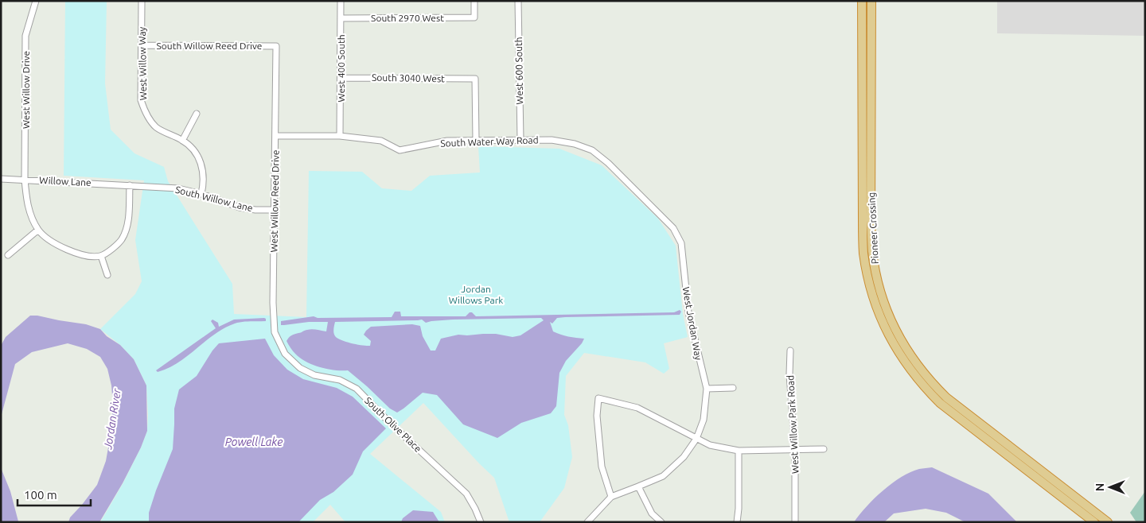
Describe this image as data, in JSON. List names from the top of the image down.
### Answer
{
  "streets": {
    "highway": ["Pioneer Crossing"],
    "street": [
      "South 2970 West",
      "South Willow Reed Drive",
      "West Willow Way",
      "West 400 South",
      "West 600 South",
      "South 3040 West",
      "West Willow Drive",
      "South Water Way Road",
      "Willow Lane",
      "South Willow Lane",
      "West Willow Reed Drive",
      "West Jordan Way",
      "South Olive Place",
      "West Willow Park Road"
    ]
  },
  "crossings": [
    ["South 2970 West", "West 400 South"],
    ["South Willow Reed Drive", "West Willow Way"],
    ["South Willow Reed Drive", "West Willow Reed Drive"],
    ["West Willow Way", "South Willow Lane"],
    ["West 400 South", "South 3040 West"],
    ["West 400 South", "South Water Way Road"],
    ["West 600 South", "South Water Way Road"],
    ["South 3040 West", "South Water Way Road"],
    ["West Willow Drive", "Willow Lane"],
    ["South Water Way Road", "West Willow Reed Drive"],
    ["South Water Way Road", "West Jordan Way"],
    ["Willow Lane", "South Willow Lane"],
    ["South Willow Lane", "West Willow Reed Drive"],
    ["West Willow Reed Drive", "South Olive Place"]
  ],
  "water": ["Jordan River", "Powell Lake"],
  "parks": ["Jordan Willows Park"],
  "scale_bar": "100 m",
  "north": "left"
}
